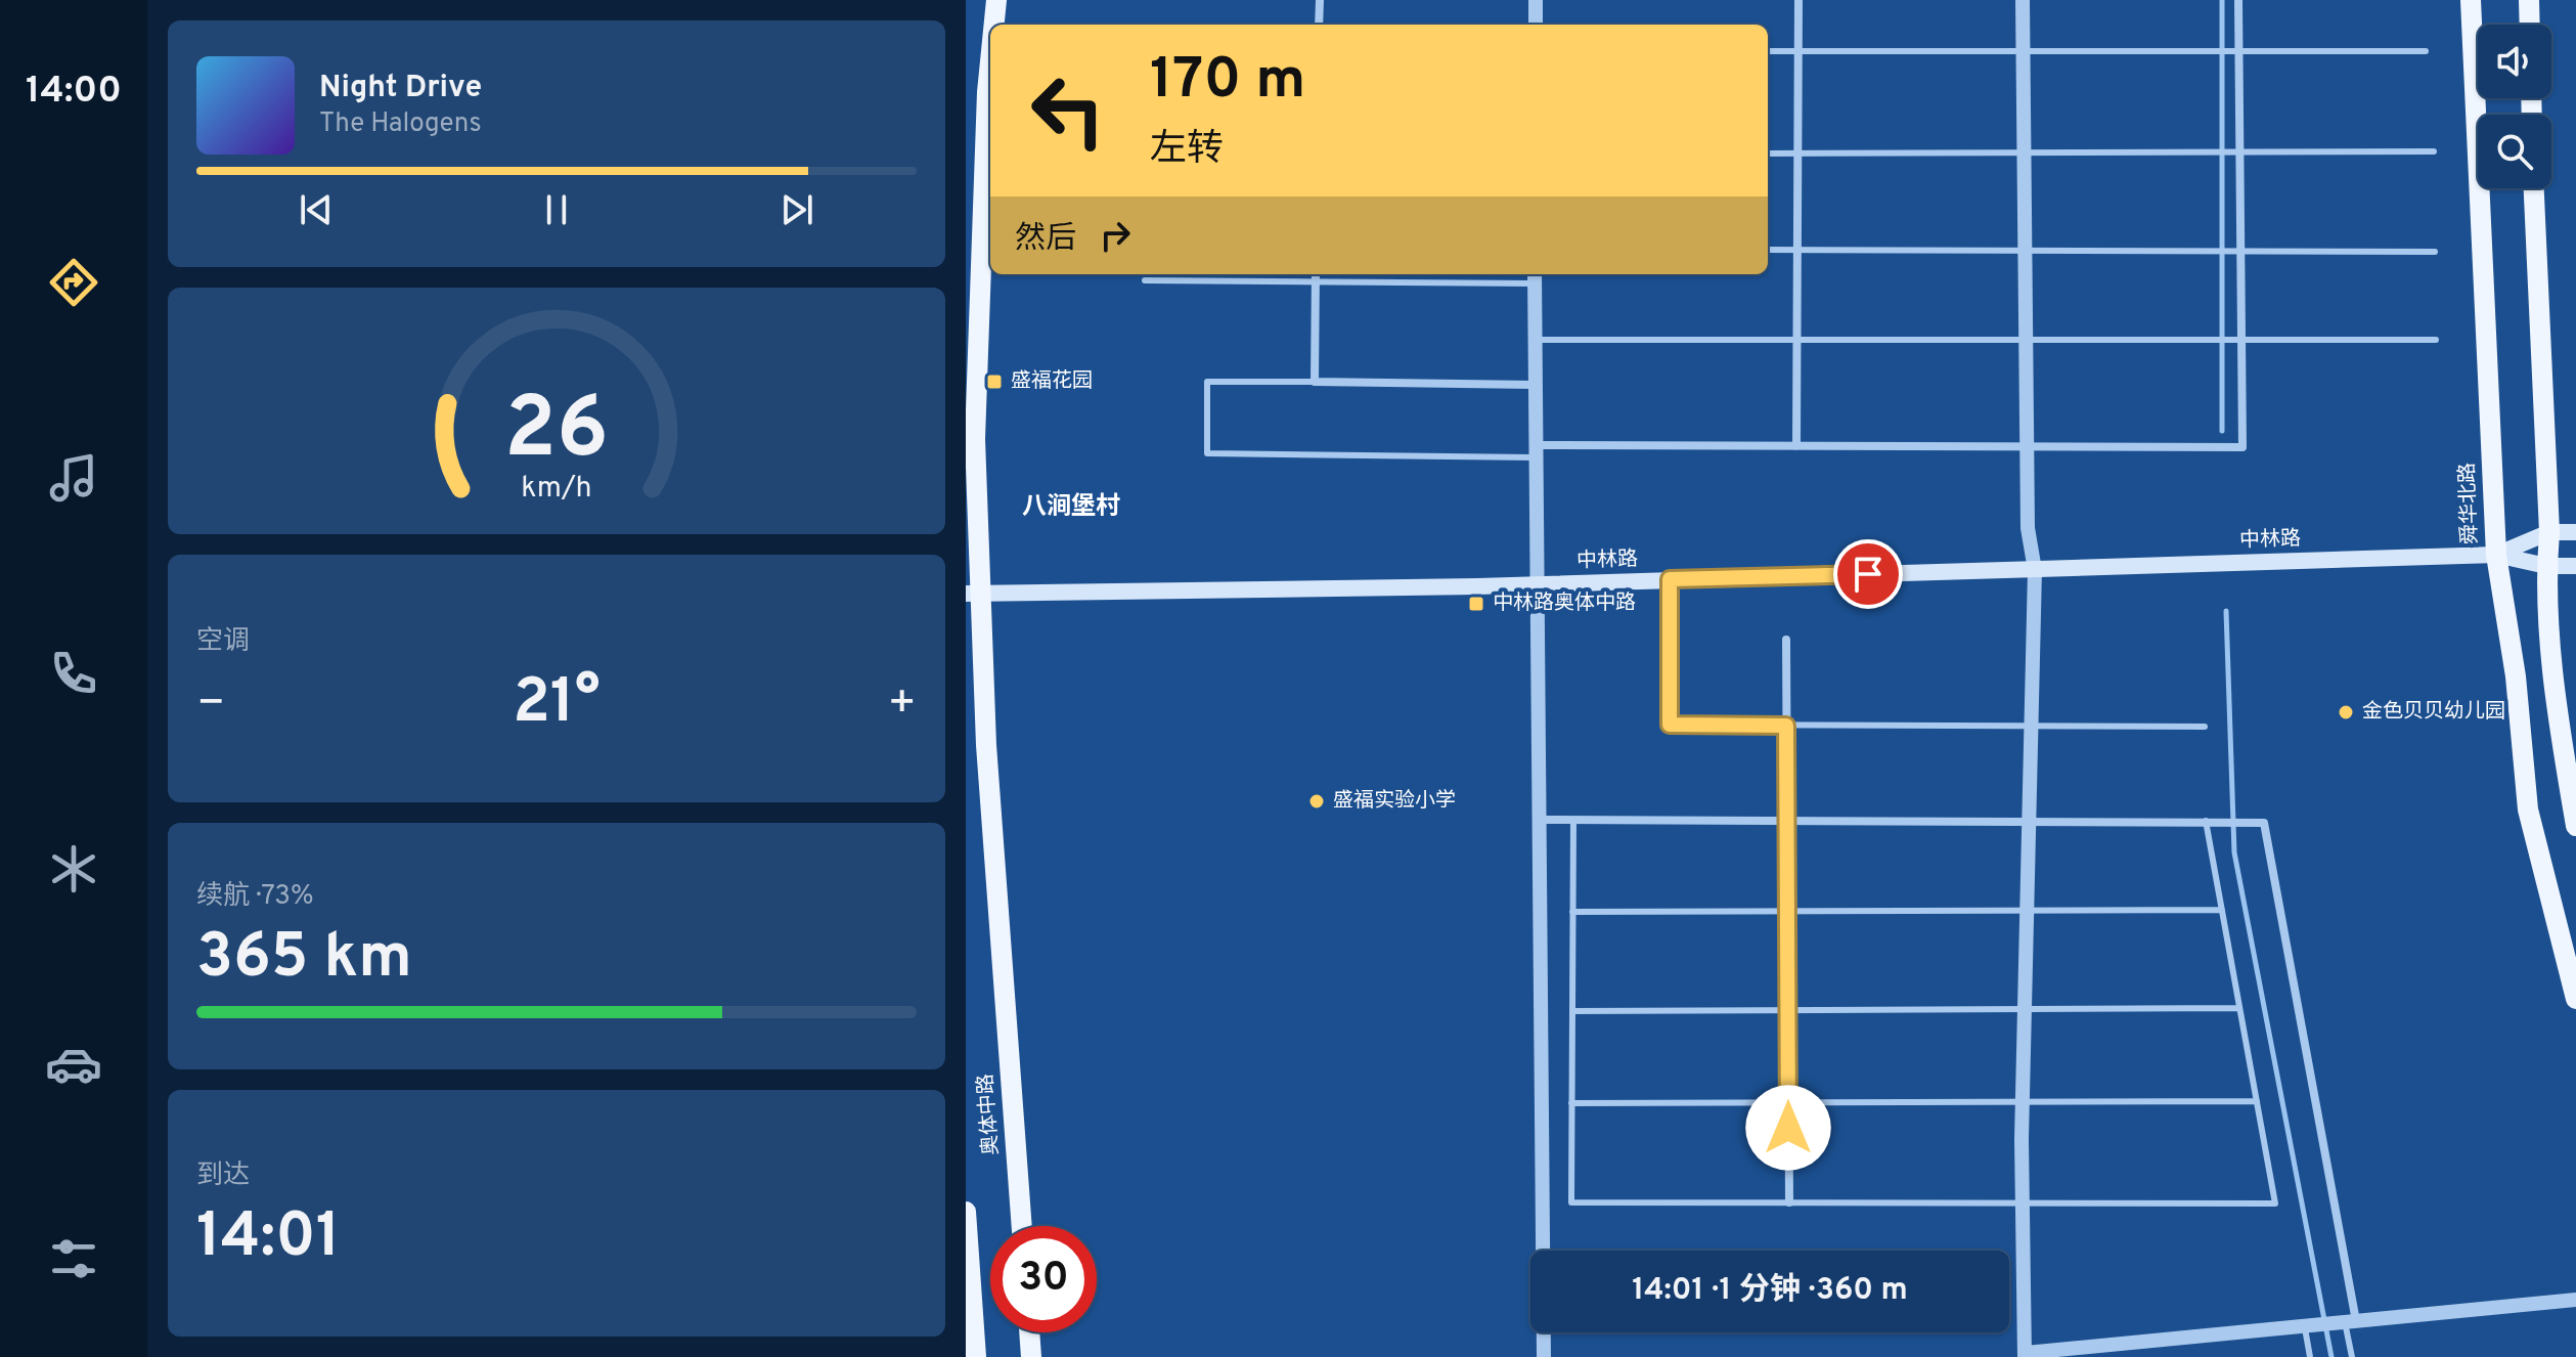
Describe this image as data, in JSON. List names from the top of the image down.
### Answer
{
  "streets": {
    "main road": ["舜华北路", "中林路", "奥体中路"]
  },
  "crossings": [
    ["舜华北路", "中林路"],
    ["中林路", "奥体中路"]
  ],
  "districts": ["八涧堡村"],
  "places": {
    "transit": ["盛福花园", "中林路奥体中路"],
    "other": ["金色贝贝幼儿园", "盛福实验小学"]
  },
  "page": {
    "tabs": "14:00",
    "turn": ["170 m", "左转"],
    "song": ["Night Drive", "The Halogens"],
    "then": "然后",
    "tile": [
      "空调",
      ["续航 · 73%", "365 km"],
      ["到达", "14:01"]
    ],
    "heat": ["−", "21°", "+"],
    "limit": "30",
    "trip": "14:01 · 1 分钟 · 360 m",
    "gauge": ["26", "km/h"]
  }
}
